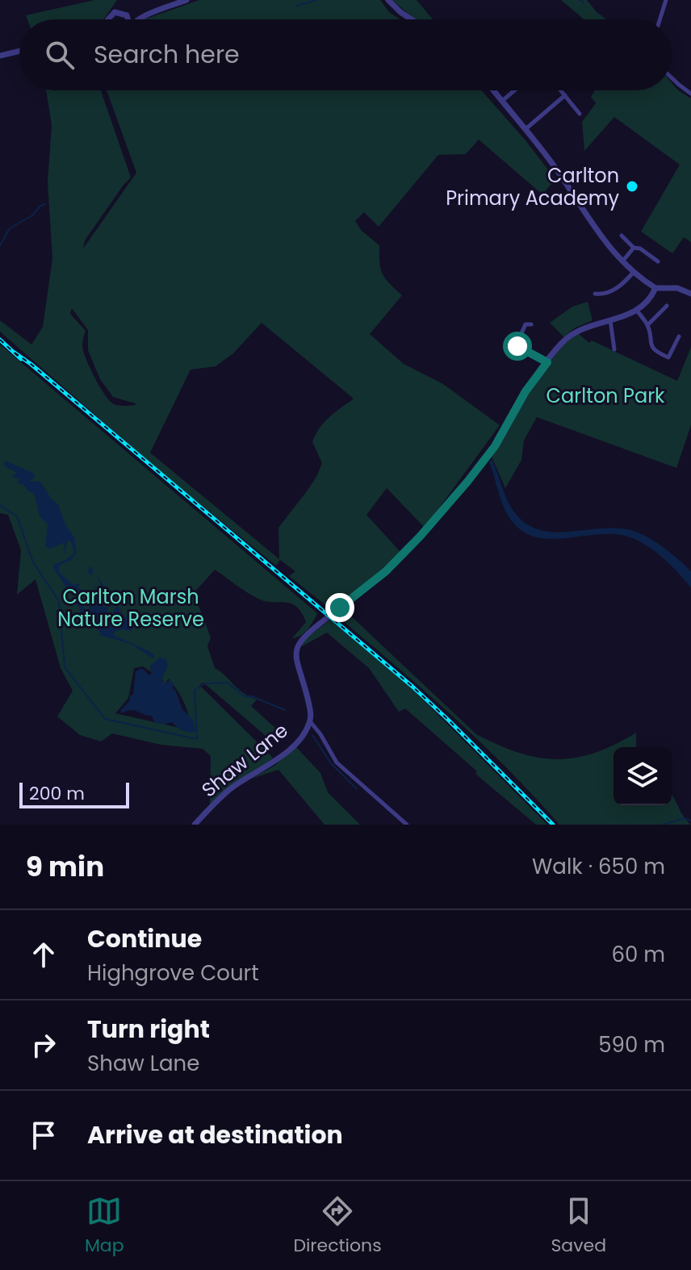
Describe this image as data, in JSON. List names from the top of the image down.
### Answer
{
  "streets": {
    "street": ["Shaw Lane"]
  },
  "parks": ["Carlton Park", "Carlton Marsh Nature Reserve"],
  "places": ["Carlton Primary Academy"],
  "scale_bar": "200 m",
  "page": {
    "search": "Search here",
    "scale": "200 m",
    "heading": ["9 min", "Walk · 650 m"],
    "list": [
      ["Continue", "Highgrove Court", "60 m"],
      ["Turn right", "Shaw Lane", "590 m"],
      "Arrive at destination"
    ],
    "nav": ["Map", "Directions", "Saved"]
  }
}
